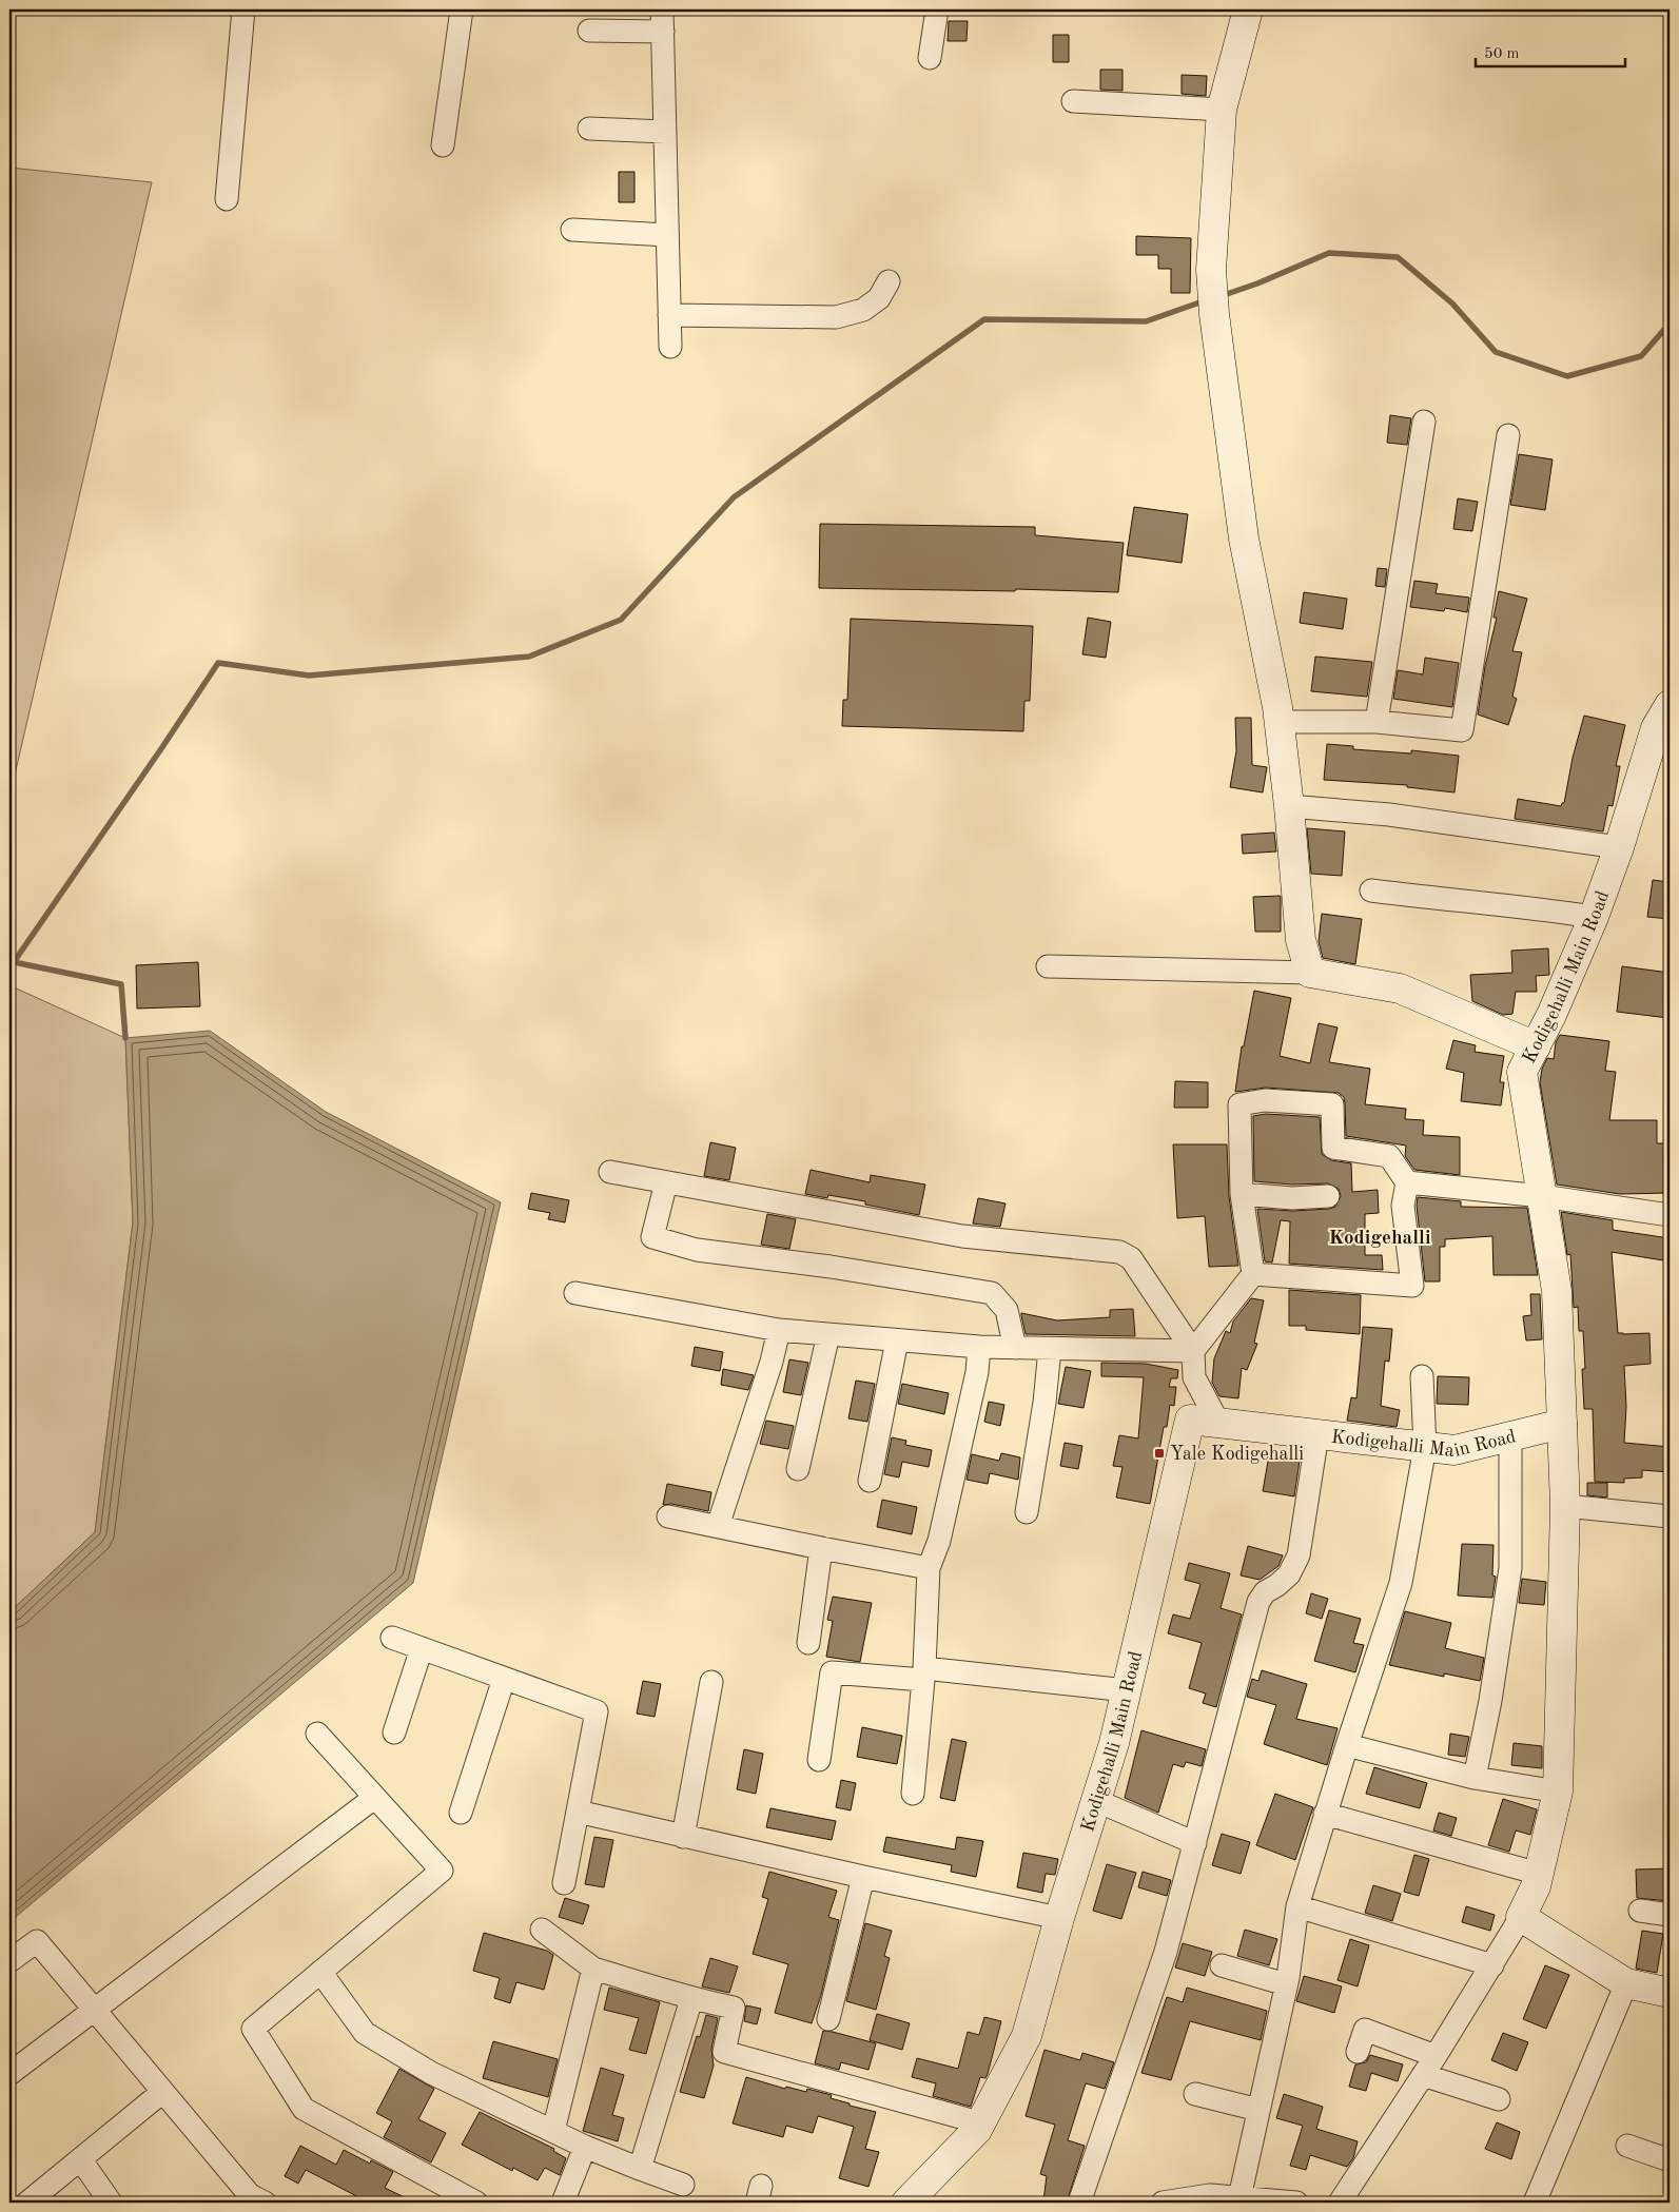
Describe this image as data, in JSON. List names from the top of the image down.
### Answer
{
  "streets": {
    "street": ["Kodigehalli Main Road"]
  },
  "districts": ["Kodigehalli"],
  "places": {
    "transit": ["Yale Kodigehalli"]
  },
  "scale_bar": "50 m"
}
